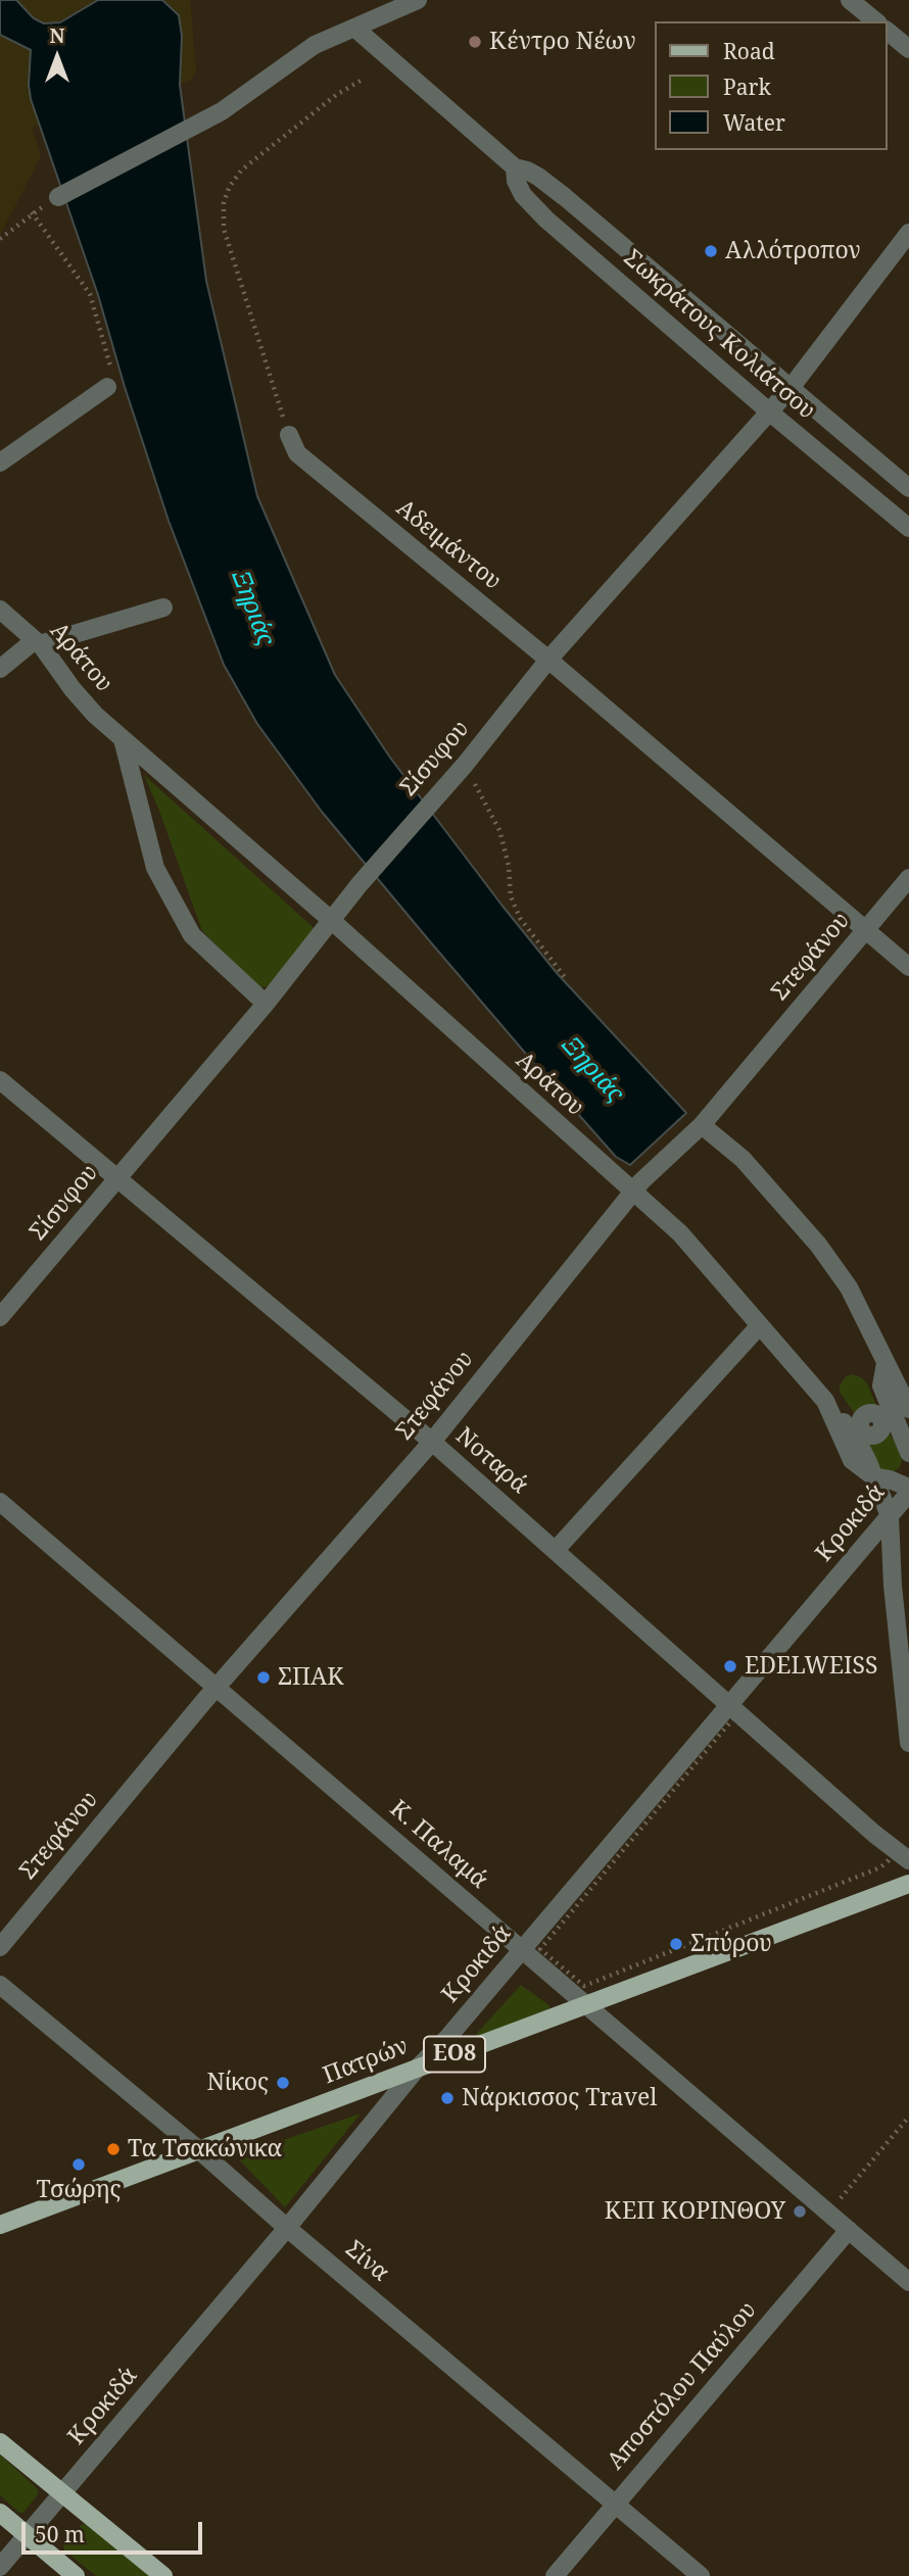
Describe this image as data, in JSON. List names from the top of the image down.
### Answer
{
  "streets": {
    "main road": ["ΕΟ8", "Πατρών"],
    "street": [
      "Σωκράτους Κολιάτσου",
      "Αδειμάντου",
      "Αράτου",
      "Σίσυφου",
      "Στεφάνου",
      "Νοταρά",
      "Κροκιδά",
      "Κ. Παλαμά",
      "Σίνα",
      "Αποστόλου Παύλου"
    ]
  },
  "crossings": [
    ["Σωκράτους Κολιάτσου", "Σίσυφου"],
    ["Αδειμάντου", "Σίσυφου"],
    ["Αδειμάντου", "Στεφάνου"],
    ["Αράτου", "Σίσυφου"],
    ["Αράτου", "Στεφάνου"],
    ["Αράτου", "Κροκιδά"],
    ["Σίσυφου", "Νοταρά"],
    ["Στεφάνου", "Νοταρά"],
    ["Στεφάνου", "Κ. Παλαμά"],
    ["Νοταρά", "Κροκιδά"],
    ["Κροκιδά", "Κ. Παλαμά"],
    ["Κροκιδά", "Πατρών"],
    ["Κροκιδά", "Σίνα"],
    ["Κ. Παλαμά", "Πατρών"],
    ["Κ. Παλαμά", "Αποστόλου Παύλου"],
    ["Πατρών", "Σίνα"],
    ["Σίνα", "Αποστόλου Παύλου"]
  ],
  "water": ["Ξηριάς"],
  "places": [
    "Κέντρο Νέων",
    "Αλλότροπον",
    "EDELWEISS",
    "ΣΠΑΚ",
    "Σπύρου",
    "Νίκος",
    "Νάρκισσος Travel",
    "Τα Τσακώνικα",
    "Τσώρης",
    "ΚΕΠ ΚΟΡΙΝΘΟΥ"
  ],
  "legend": ["Road", "Park", "Water"],
  "scale_bar": "50 m",
  "north": "top"
}
